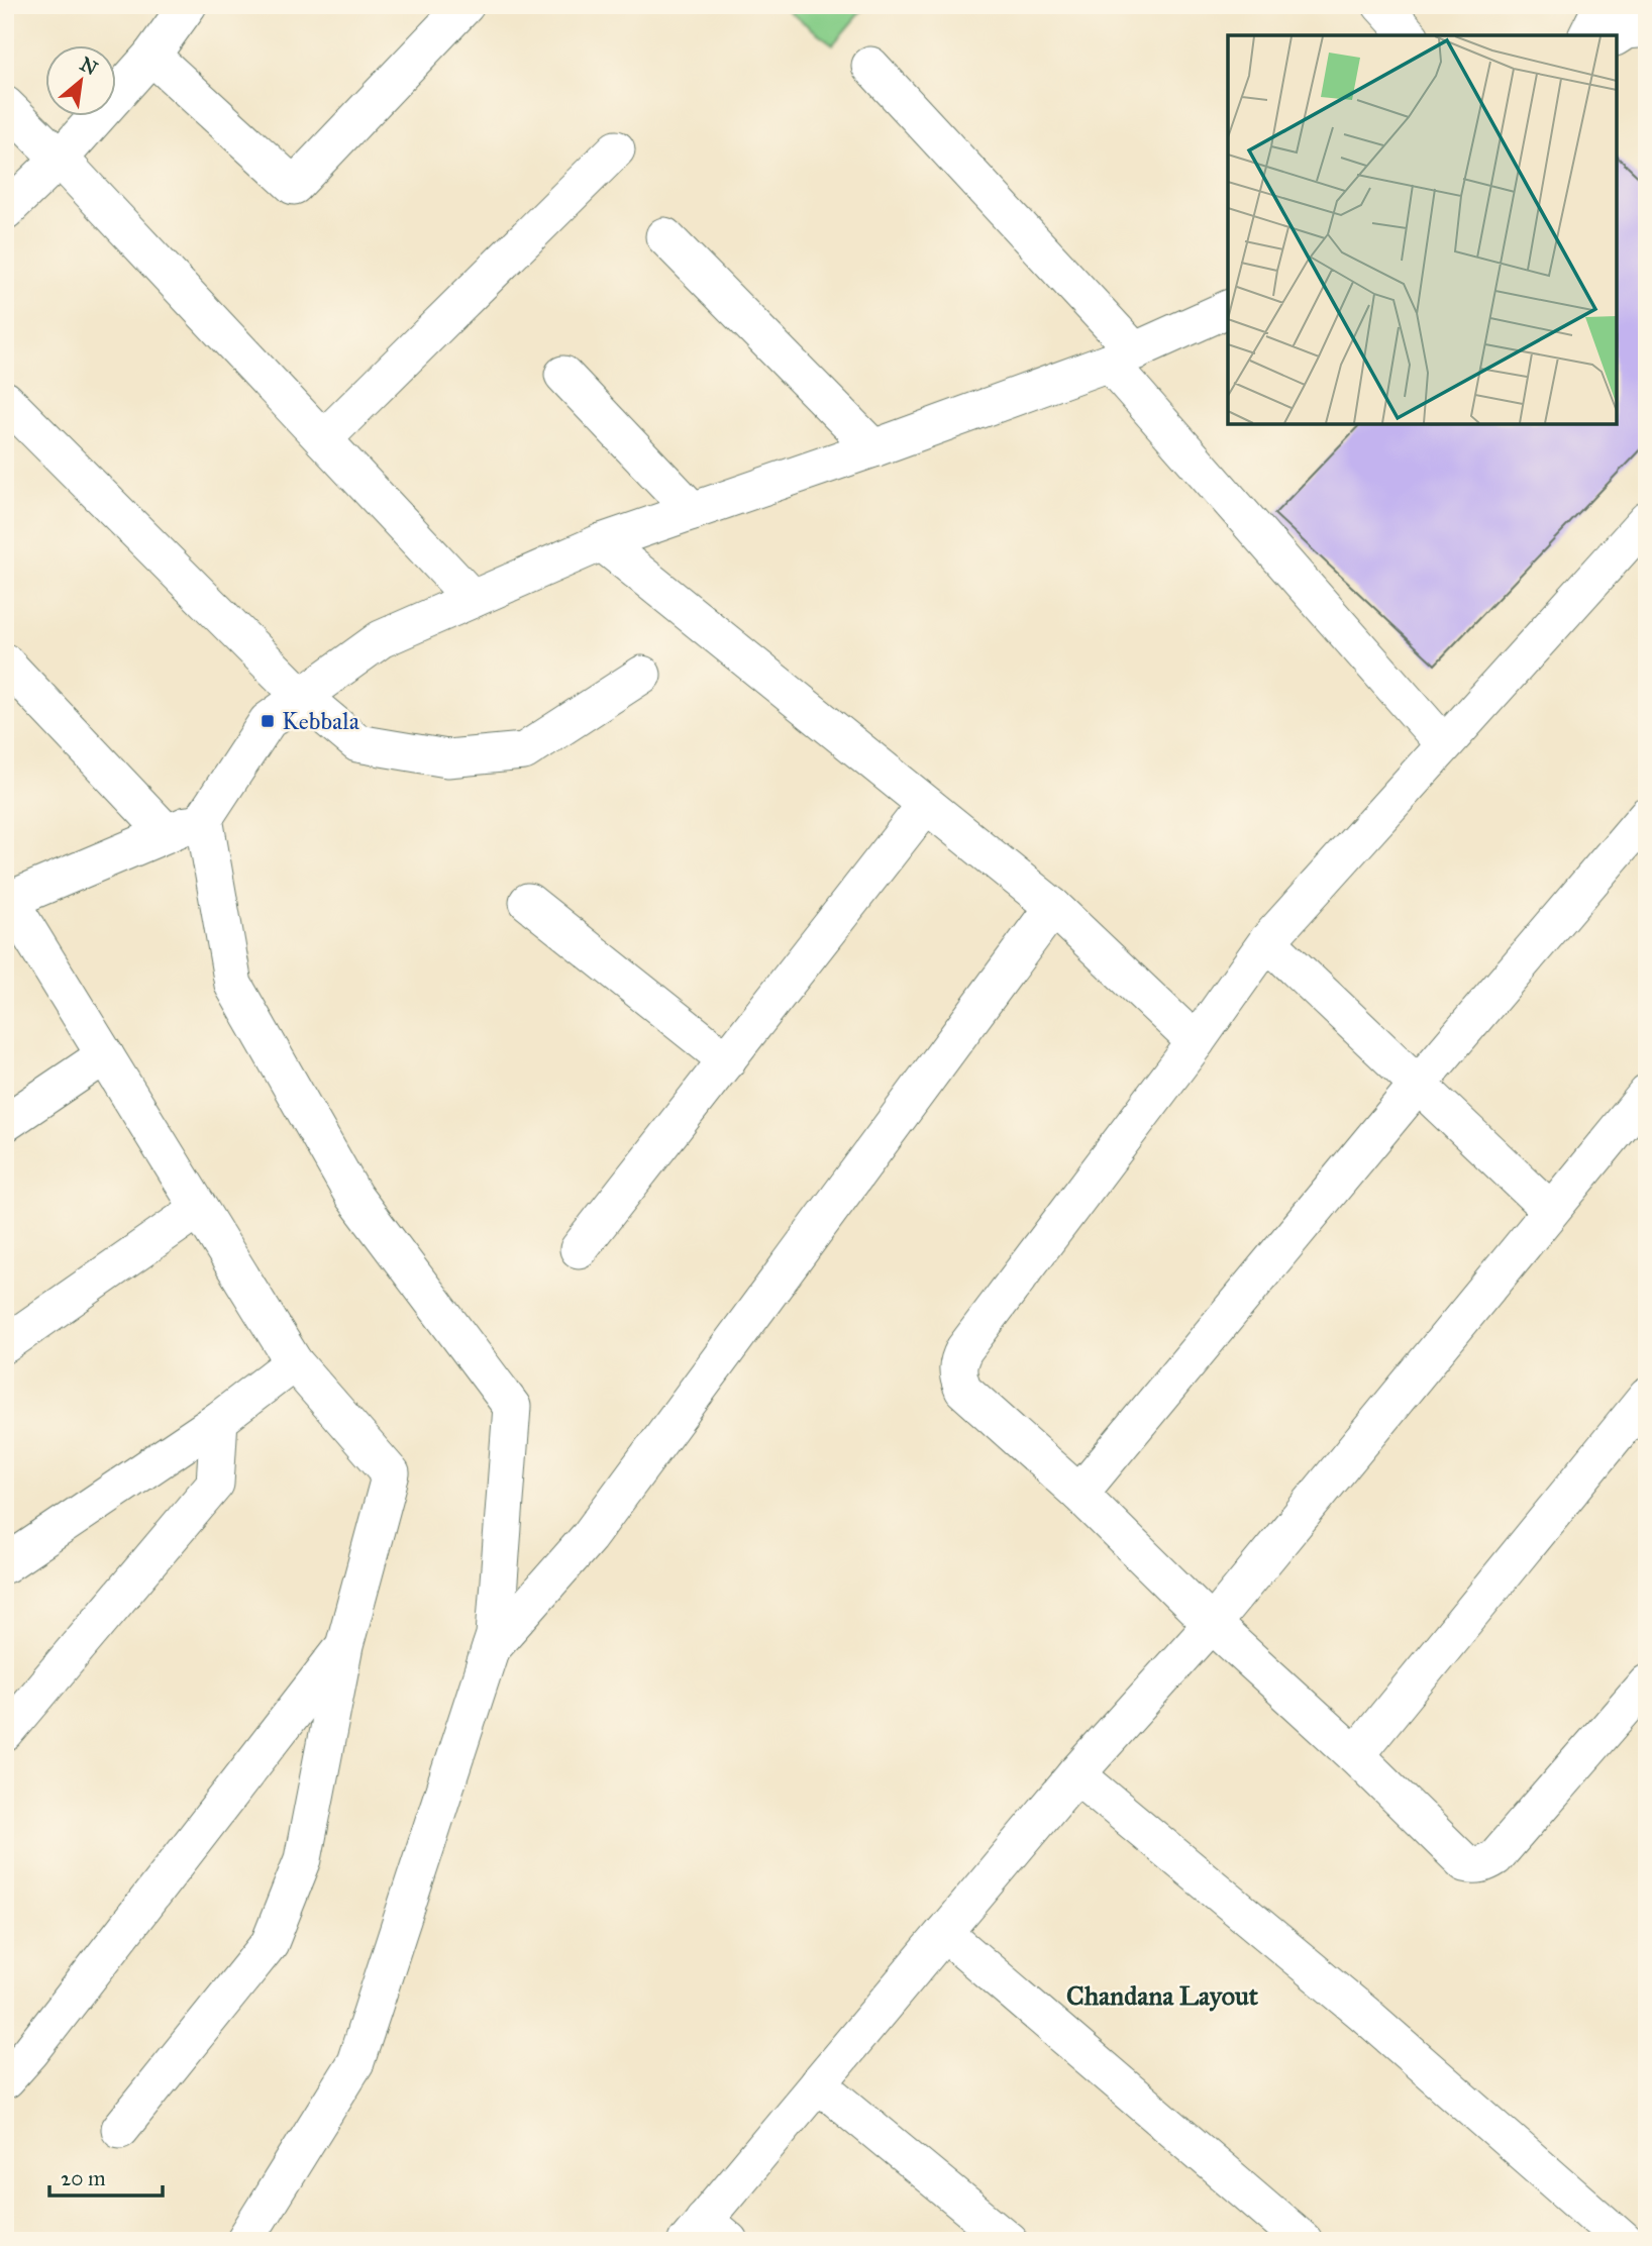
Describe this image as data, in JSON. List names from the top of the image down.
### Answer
{
  "districts": ["Chandana Layout"],
  "places": {
    "transit": ["Kebbala"]
  },
  "scale_bar": "20 m",
  "north": "top right"
}
